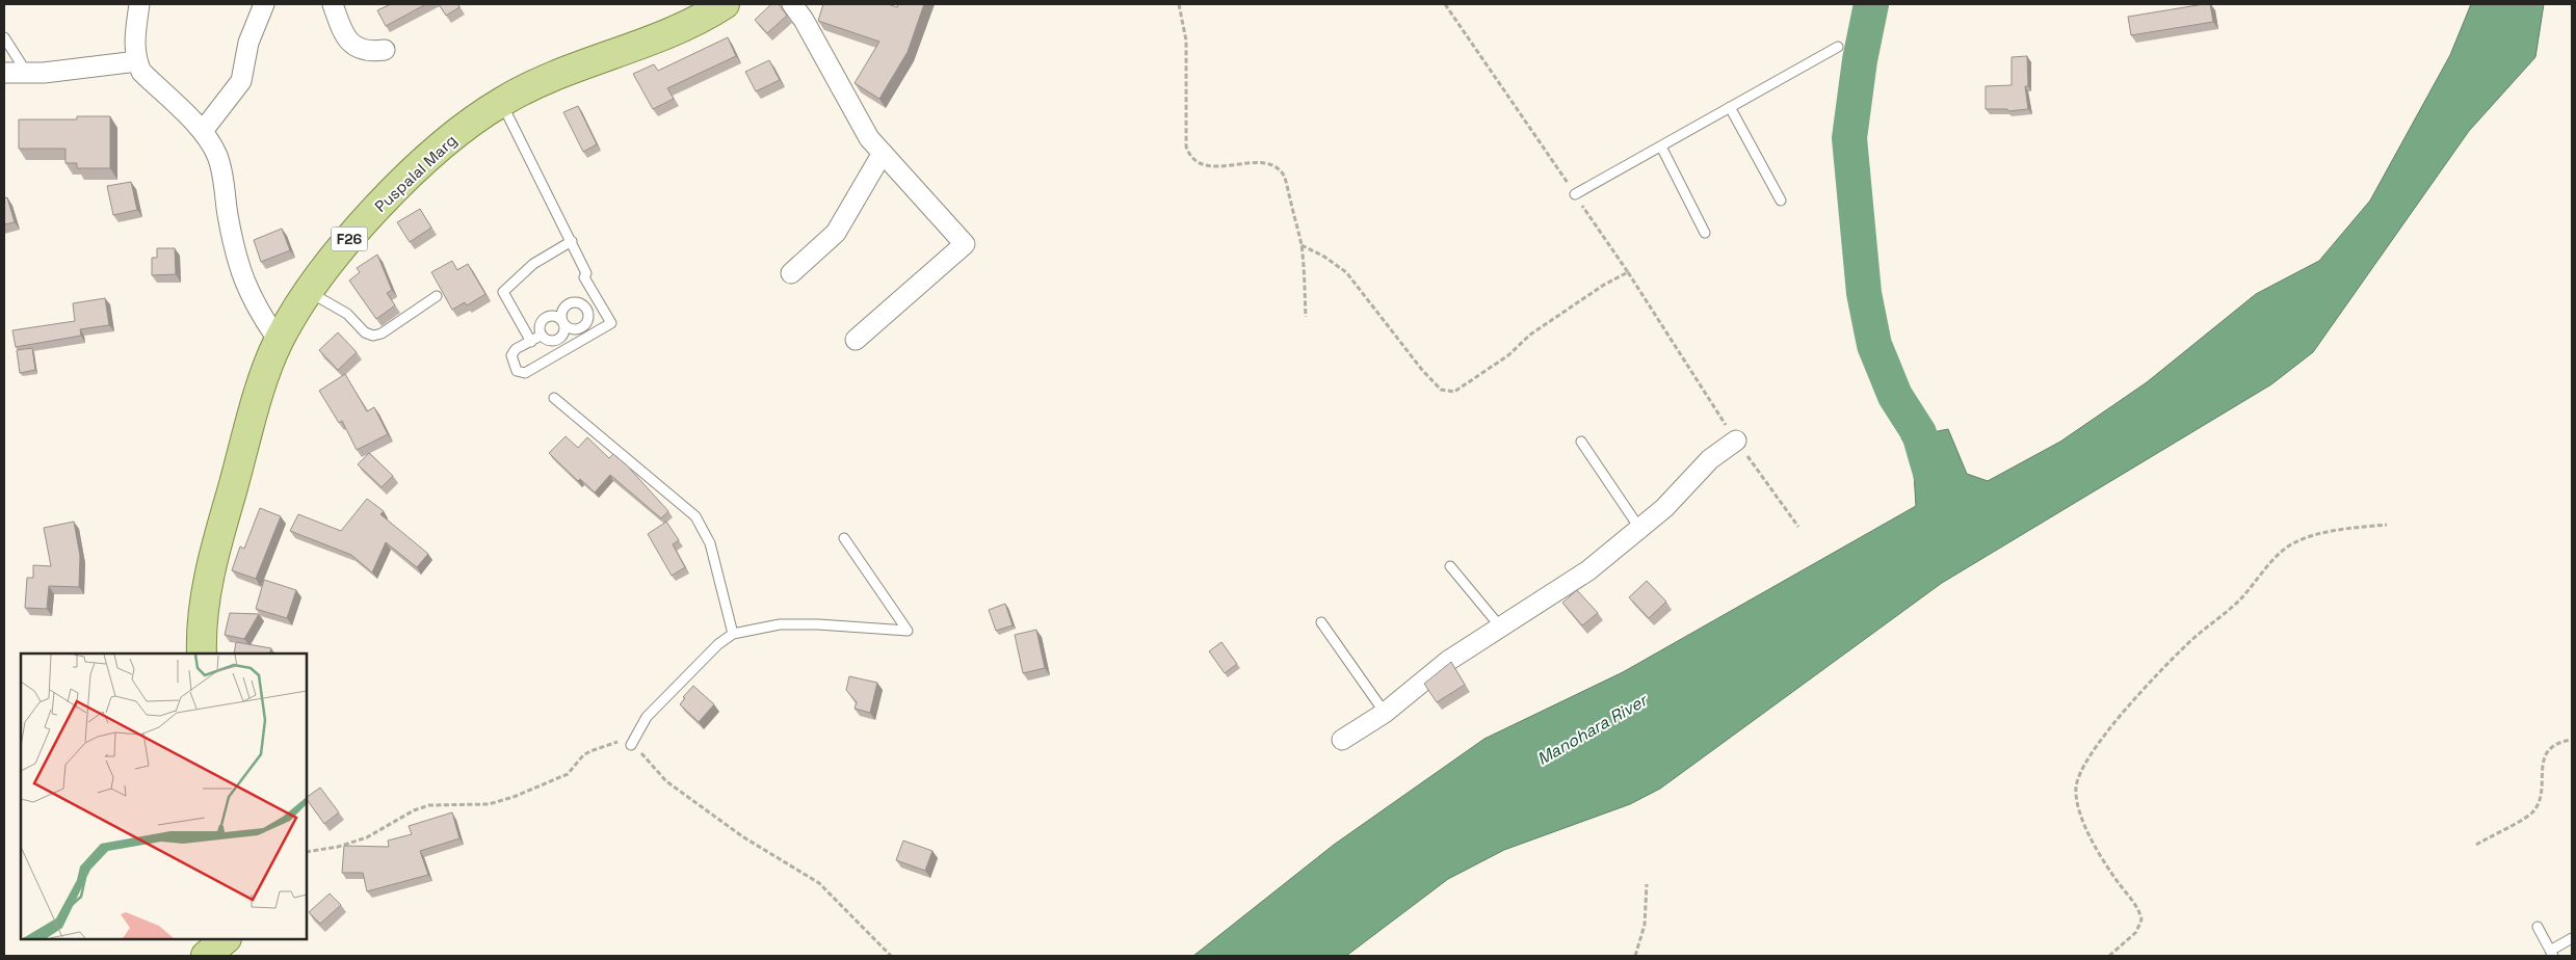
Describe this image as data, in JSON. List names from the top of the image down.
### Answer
{
  "streets": {
    "main road": ["Puspalal Marg", "F26"]
  },
  "water": ["Manohara River"]
}
